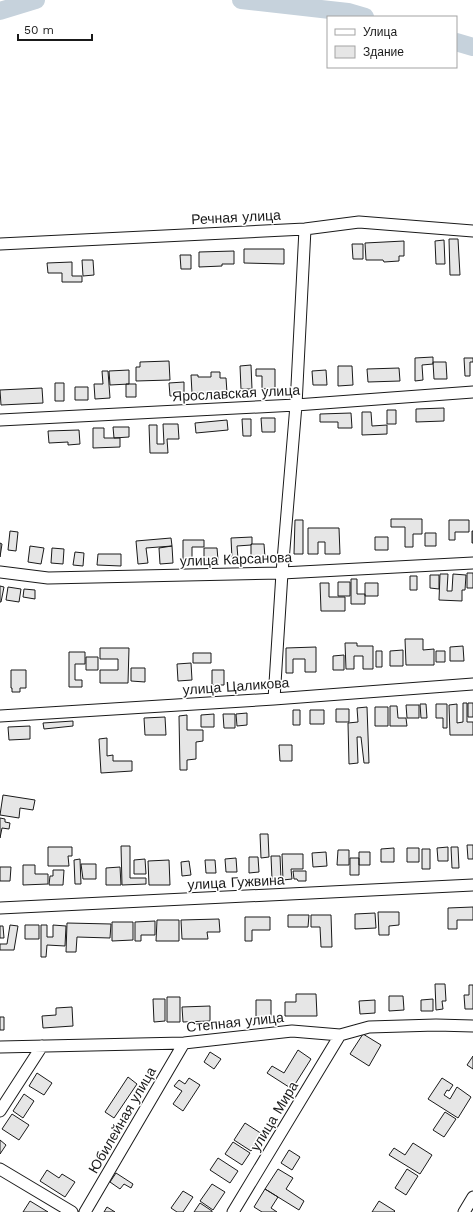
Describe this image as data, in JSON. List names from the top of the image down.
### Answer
{
  "streets": {
    "street": [
      "Речная улица",
      "Ярославская улица",
      "улица Карсанова",
      "улица Цаликова",
      "улица Гужвина",
      "Степная улица",
      "улица Мира",
      "Юбилейная улица"
    ]
  },
  "crossings": [
    ["Степная улица", "улица Мира"],
    ["Степная улица", "Юбилейная улица"]
  ],
  "legend": ["Улица", "Здание"],
  "scale_bar": "50 m"
}
